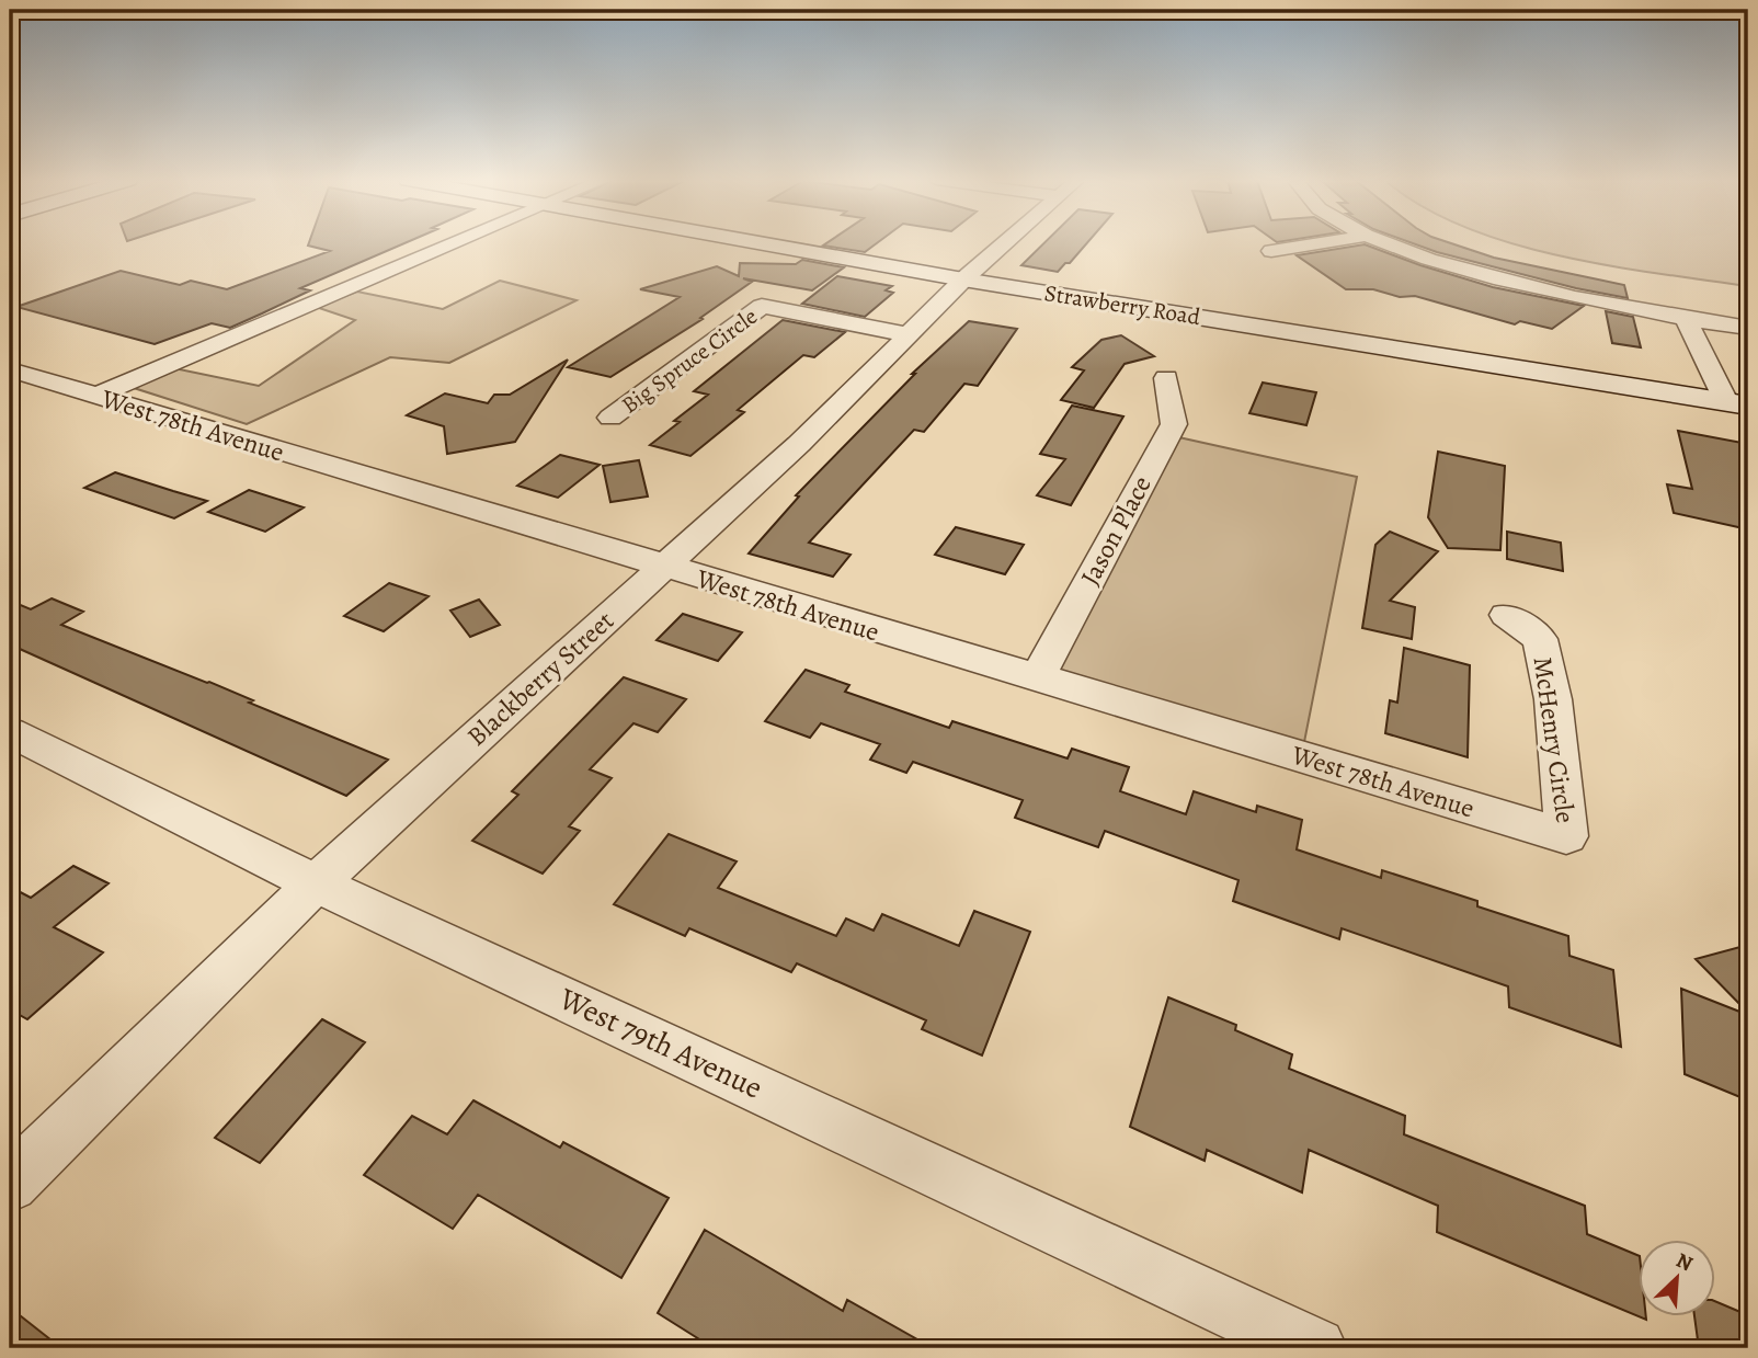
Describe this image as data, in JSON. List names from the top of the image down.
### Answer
{
  "streets": {
    "street": [
      "Strawberry Road",
      "Big Spruce Circle",
      "West 78th Avenue",
      "Jason Place",
      "Blackberry Street",
      "McHenry Circle",
      "West 79th Avenue"
    ]
  },
  "crossings": [
    ["Strawberry Road", "Blackberry Street"],
    ["Big Spruce Circle", "Blackberry Street"],
    ["West 78th Avenue", "Jason Place"],
    ["West 78th Avenue", "Blackberry Street"],
    ["West 78th Avenue", "McHenry Circle"],
    ["Blackberry Street", "West 79th Avenue"]
  ],
  "north": "top right"
}
